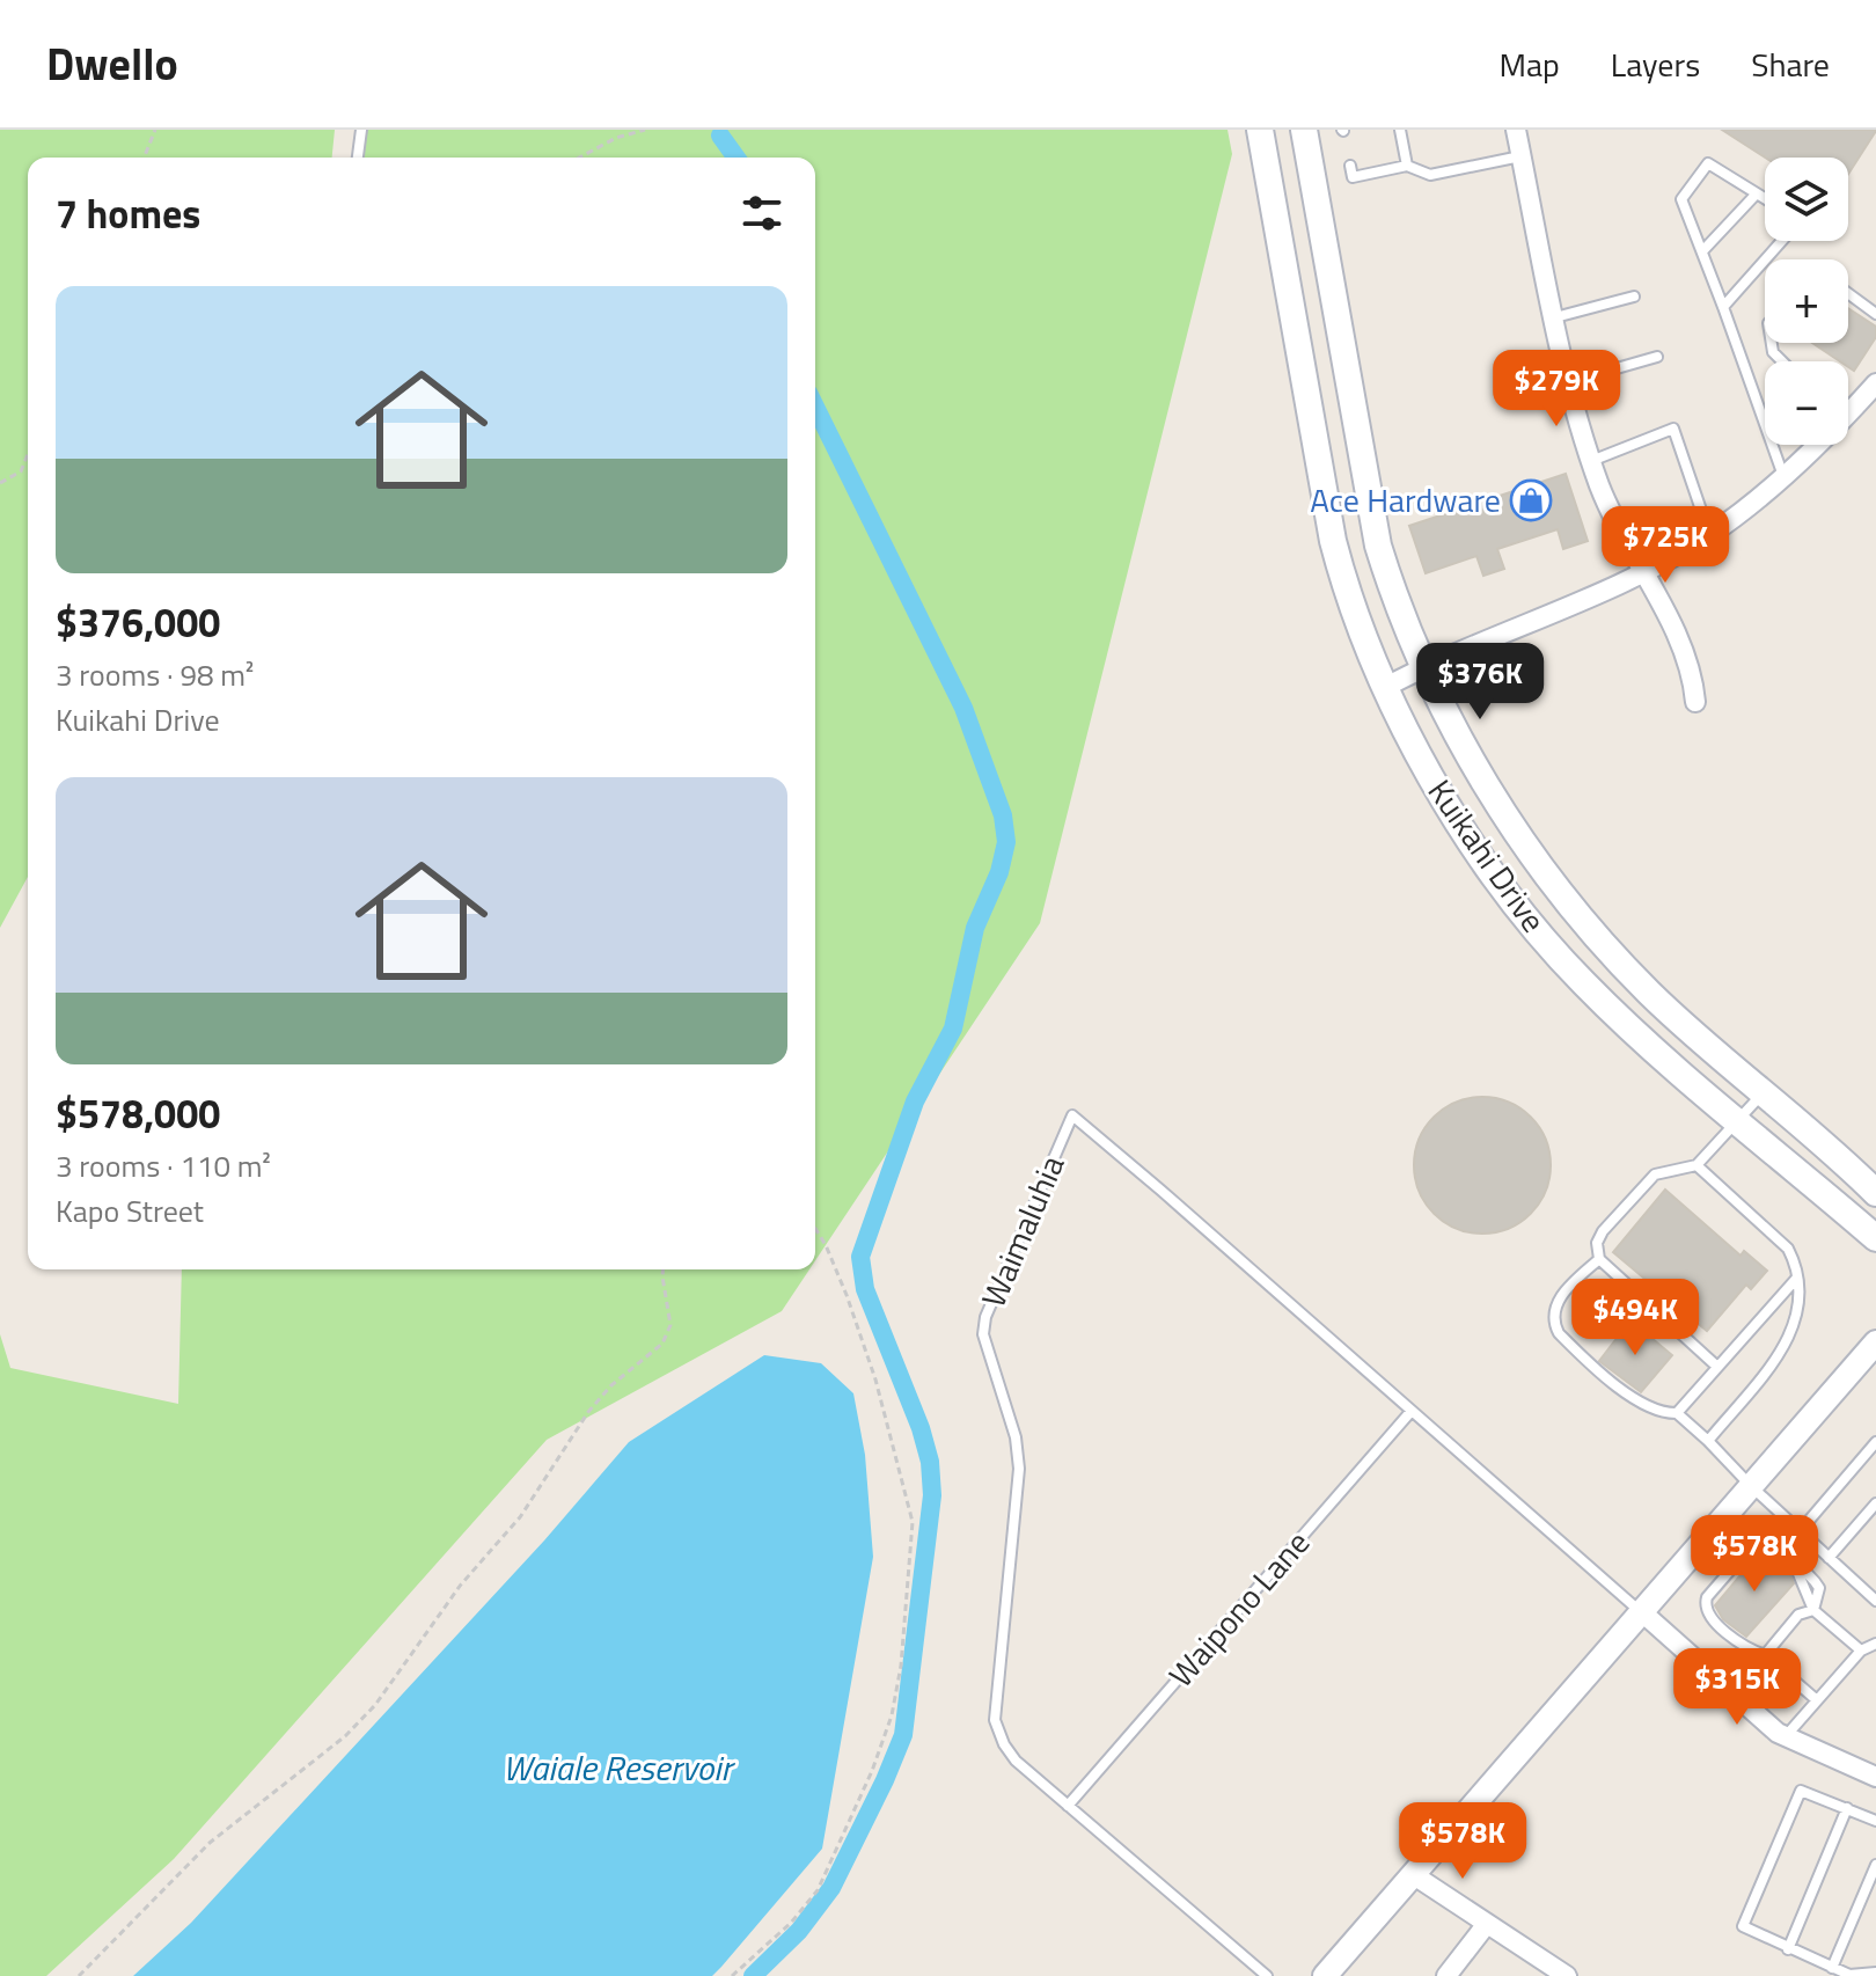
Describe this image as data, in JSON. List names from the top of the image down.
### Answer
{
  "streets": {
    "main road": ["Kuikahi Drive"],
    "lane": ["Waimaluhia", "Waipono Lane"]
  },
  "crossings": [
    ["Waimaluhia", "Waipono Lane"]
  ],
  "water": ["Waiale Reservoir"],
  "places": {
    "shop": ["Ace Hardware"]
  },
  "page": {
    "header": "Dwello",
    "nav": ["Map", "Layers", "Share"],
    "map_buttons": ["+", "−"],
    "heading": "7 homes",
    "list": [
      {
        "name": "$376,000",
        "note": "3 rooms · 98 m² · Kuikahi Drive"
      },
      {
        "name": "$578,000",
        "note": "3 rooms · 110 m² · Kapo Street"
      }
    ],
    "price": [
      "$279K",
      "$725K",
      "$376K",
      "$494K",
      "$578K",
      "$315K",
      "$578K"
    ]
  }
}
